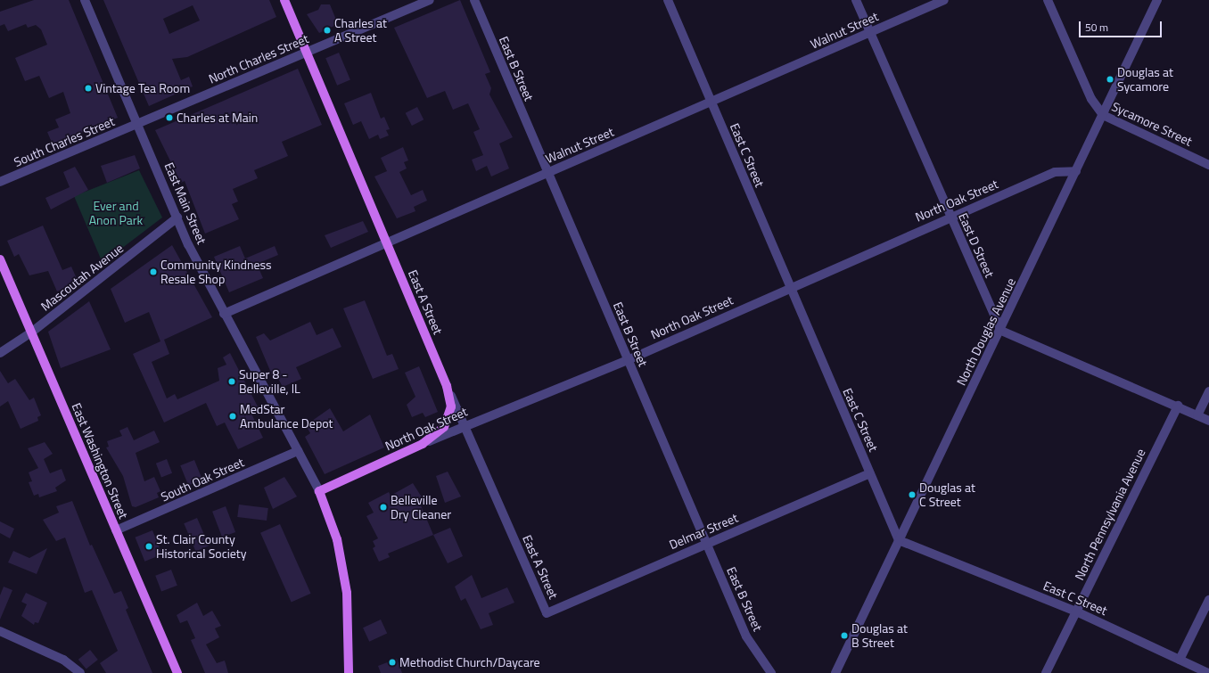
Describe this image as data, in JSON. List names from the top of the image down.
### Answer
{
  "streets": {
    "main road": [
      "North Oak Street",
      "East Main Street",
      "East A Street",
      "East Washington Street"
    ],
    "street": [
      "Walnut Street",
      "North Charles Street",
      "East B Street",
      "Sycamore Street",
      "South Charles Street",
      "East C Street",
      "East D Street",
      "Mascoutah Avenue",
      "North Douglas Avenue",
      "South Oak Street",
      "North Pennsylvania Avenue",
      "Delmar Street"
    ]
  },
  "crossings": [
    ["Walnut Street", "East B Street"],
    ["Walnut Street", "East C Street"],
    ["Walnut Street", "East Main Street"],
    ["Walnut Street", "East D Street"],
    ["Walnut Street", "East A Street"],
    ["North Charles Street", "South Charles Street"],
    ["North Charles Street", "East Main Street"],
    ["North Charles Street", "East A Street"],
    ["East B Street", "North Oak Street"],
    ["East B Street", "Delmar Street"],
    ["Sycamore Street", "North Douglas Avenue"],
    ["South Charles Street", "East Main Street"],
    ["East C Street", "North Oak Street"],
    ["East C Street", "North Douglas Avenue"],
    ["East C Street", "North Pennsylvania Avenue"],
    ["East C Street", "Delmar Street"],
    ["North Oak Street", "East Main Street"],
    ["North Oak Street", "East D Street"],
    ["North Oak Street", "East A Street"],
    ["North Oak Street", "North Douglas Avenue"],
    ["East Main Street", "Mascoutah Avenue"],
    ["East Main Street", "South Oak Street"],
    ["East D Street", "North Douglas Avenue"],
    ["Mascoutah Avenue", "East Washington Street"],
    ["East A Street", "Delmar Street"],
    ["East Washington Street", "South Oak Street"]
  ],
  "parks": ["Ever and Anon Park"],
  "places": [
    "Charles at A Street",
    "Douglas at Sycamore",
    "Vintage Tea Room",
    "Charles at Main",
    "Community Kindness Resale Shop",
    "Super 8 - Belleville, IL",
    "MedStar Ambulance Depot",
    "Douglas at C Street",
    "Belleville Dry Cleaner",
    "St. Clair County Historical Society",
    "Douglas at B Street",
    "Methodist Church/Daycare"
  ],
  "scale_bar": "50 m"
}
